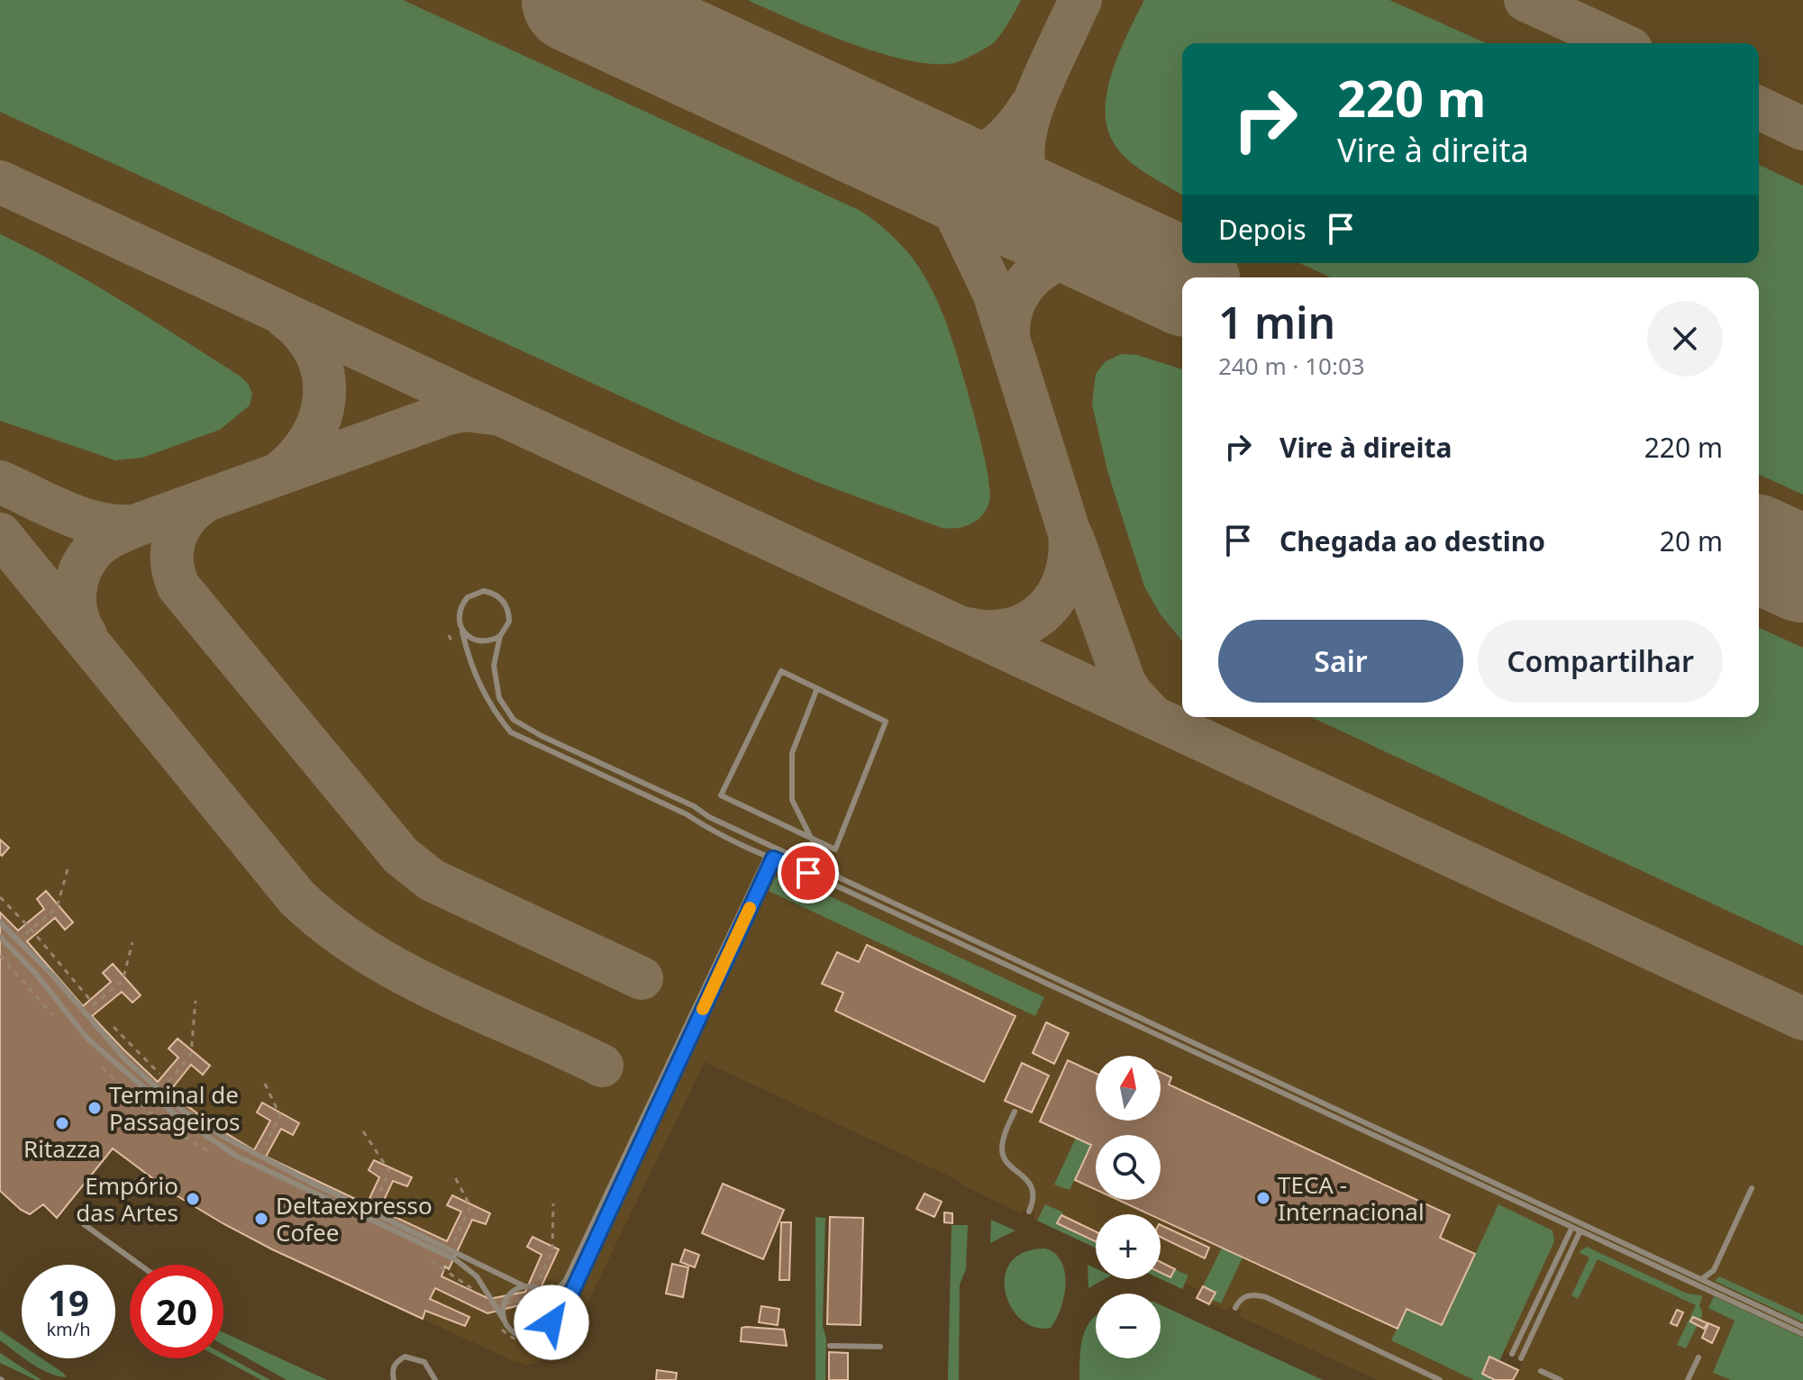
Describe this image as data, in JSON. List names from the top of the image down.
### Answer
{
  "places": [
    "Terminal de Passageiros",
    "Ritazza",
    "TECA - Internacional",
    "Empório das Artes",
    "Deltaexpresso Cofee"
  ],
  "north": "top",
  "page": {
    "turn": ["220 m", "Vire à direita"],
    "then": "Depois",
    "heading": ["1 min", "240 m · 10:03"],
    "list": [
      {
        "name": "Vire à direita",
        "value": "220 m"
      },
      {
        "name": "Chegada ao destino",
        "value": "20 m"
      }
    ],
    "buttons": ["Sair", "Compartilhar"],
    "map_buttons": ["+", "−"],
    "speed": "19 km/h",
    "limit": "20"
  }
}
